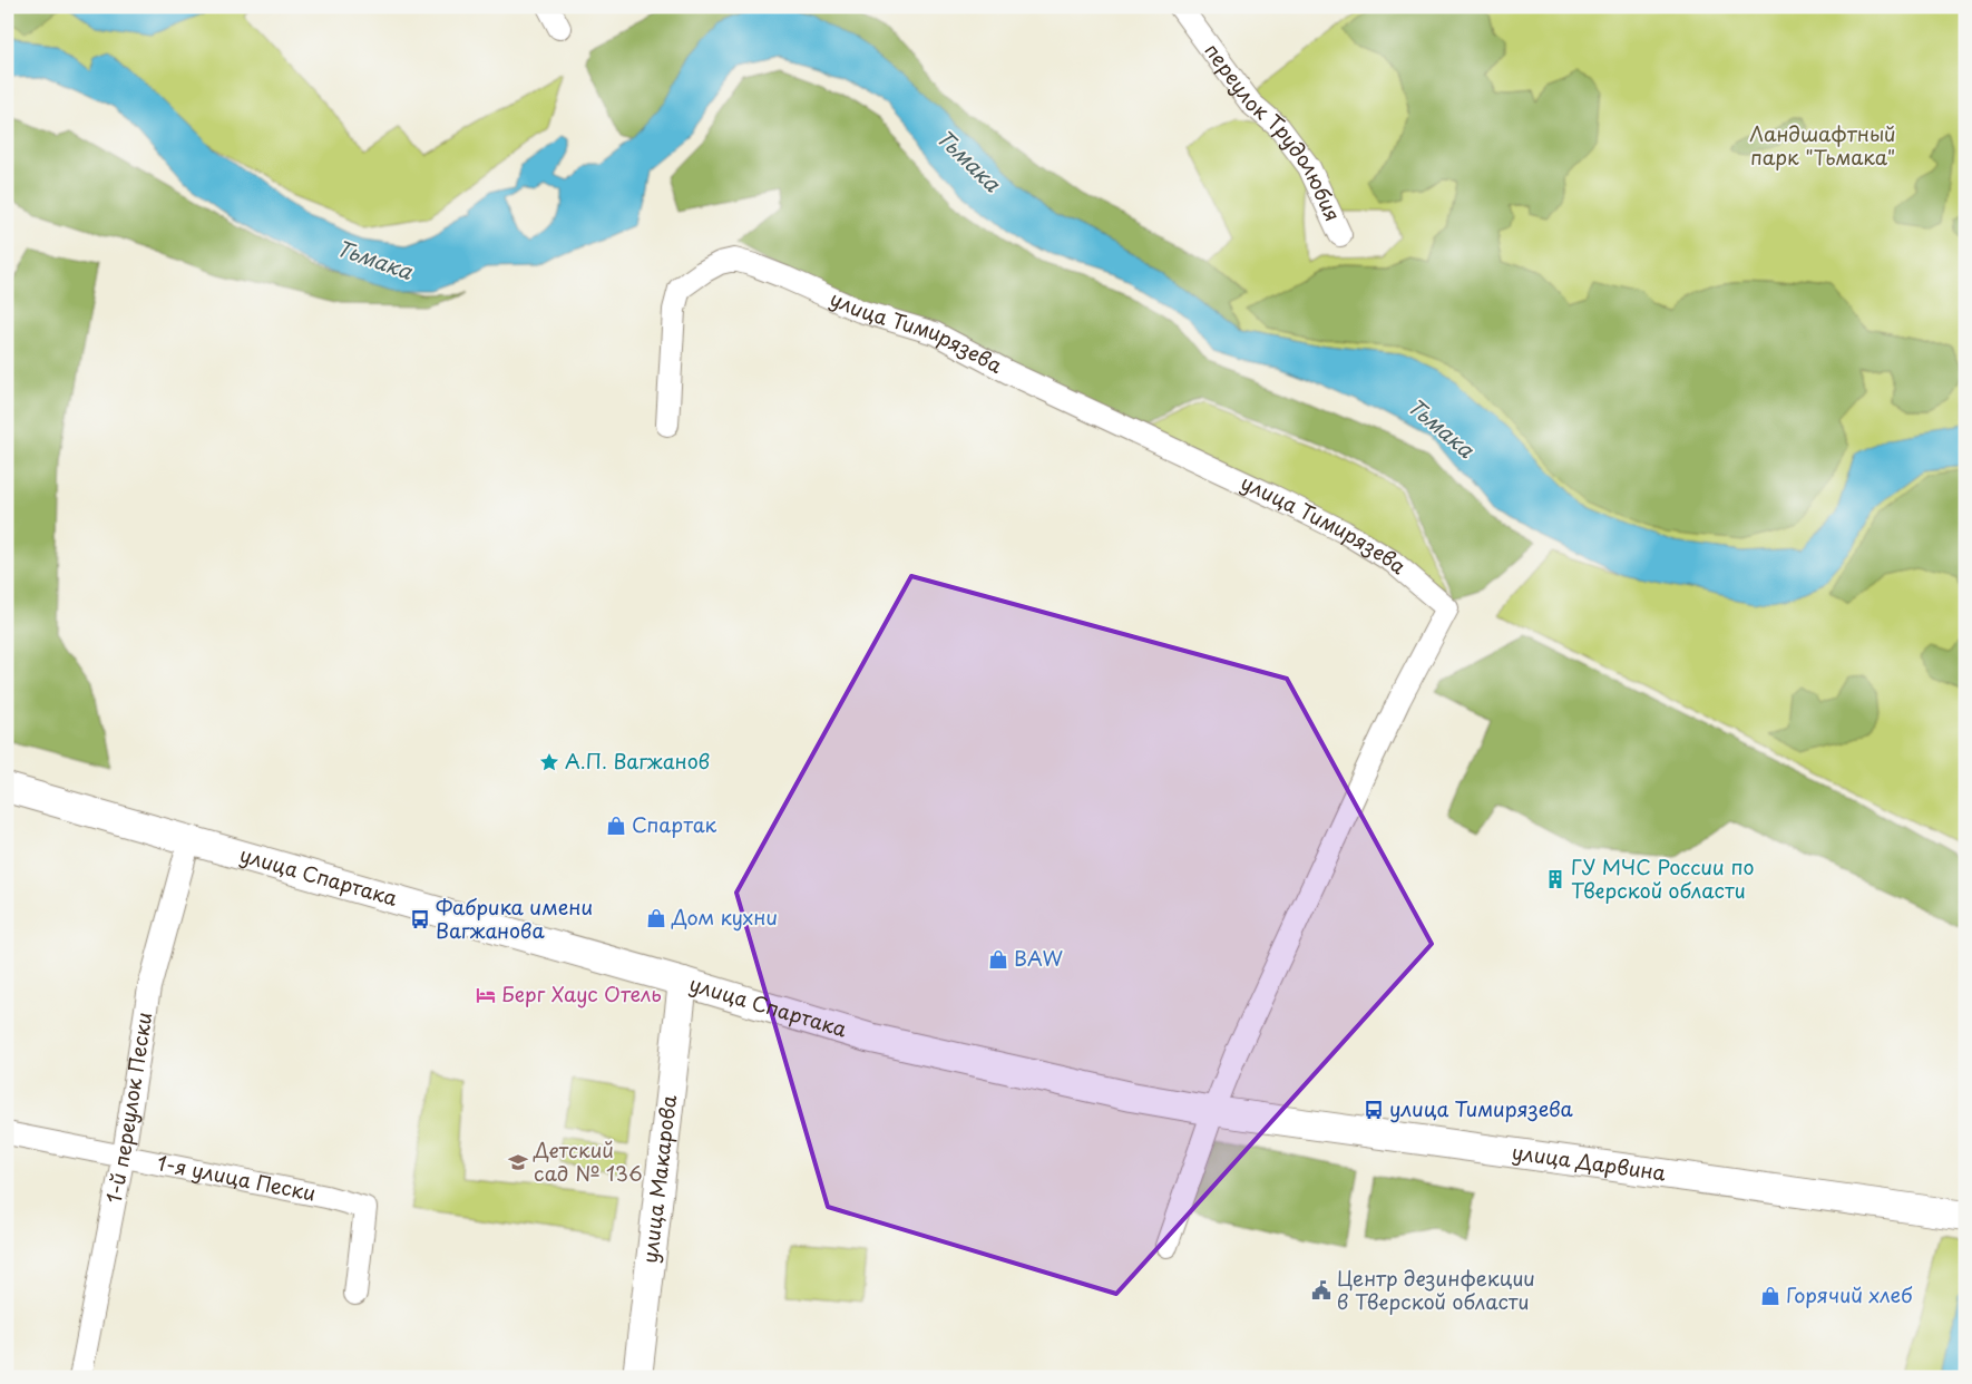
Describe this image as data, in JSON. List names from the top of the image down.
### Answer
{
  "streets": {
    "main road": ["улица Спартака", "улица Дарвина", "улица Макарова"],
    "street": [
      "переулок Трудолюбия",
      "улица Тимирязева",
      "1-й переулок Пески",
      "1-я улица Пески"
    ]
  },
  "crossings": [
    ["улица Тимирязева", "улица Спартака"],
    ["улица Тимирязева", "улица Дарвина"],
    ["улица Спартака", "1-й переулок Пески"],
    ["улица Спартака", "улица Дарвина"],
    ["улица Спартака", "улица Макарова"],
    ["1-й переулок Пески", "1-я улица Пески"]
  ],
  "water": ["Тьмака"],
  "parks": ["Ландшафтный парк \"Тьмака\""],
  "places": {
    "place": ["А.П. Вагжанов"],
    "shop": [
      "Спартак",
      "Дом кухни",
      "BAW",
      "Горячий хлеб"
    ],
    "building": ["ГУ МЧС России по Тверской области"],
    "bus stop": ["Фабрика имени Вагжанова", "улица Тимирязева"],
    "hotel": ["Берг Хаус Отель"],
    "school or university": ["Детский сад № 136"],
    "public building": ["Центр дезинфекции в Тверской области"]
  }
}
